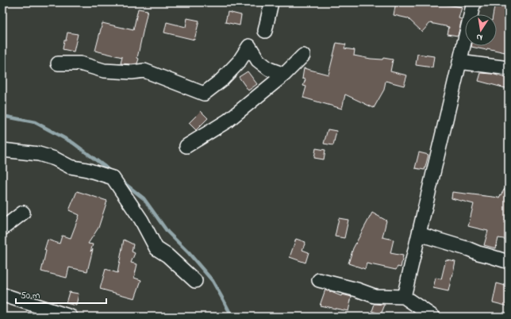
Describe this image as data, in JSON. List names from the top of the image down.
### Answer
{
  "scale_bar": "50 m",
  "north": "bottom"
}
